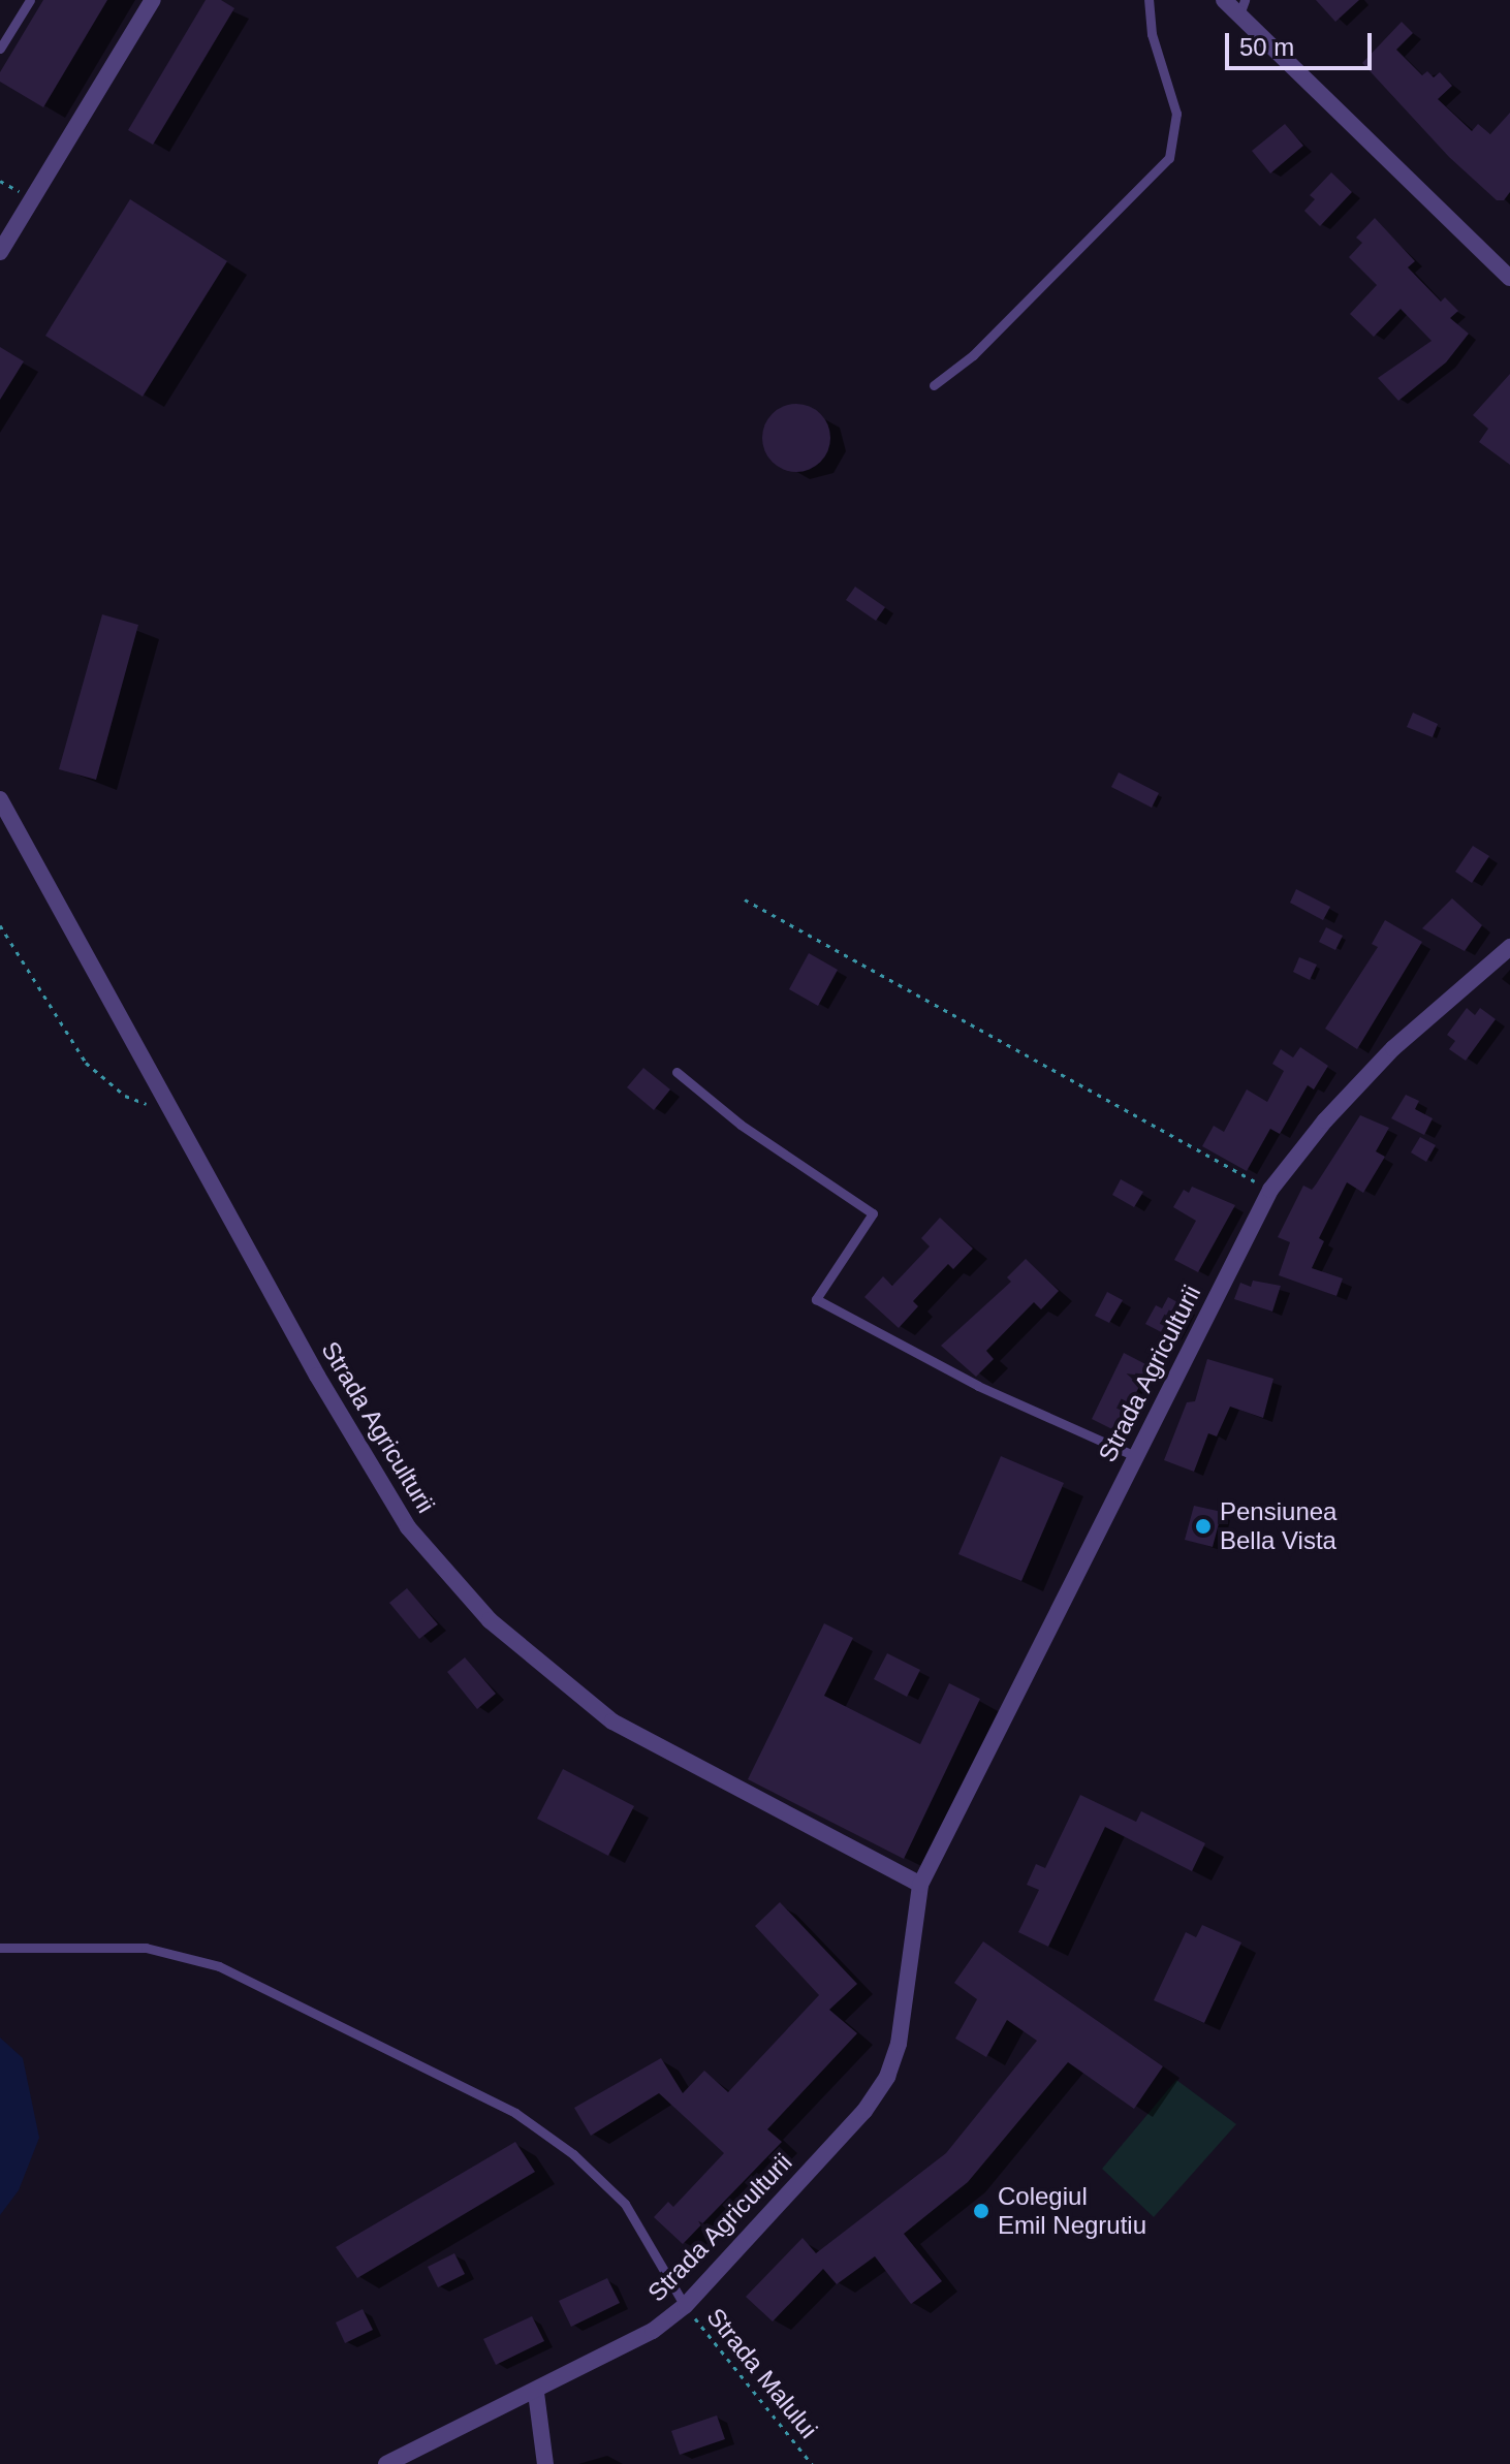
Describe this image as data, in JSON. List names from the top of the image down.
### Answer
{
  "streets": {
    "street": ["Strada Agriculturii"],
    "path": ["Strada Malului"]
  },
  "crossings": [
    ["Strada Agriculturii", "Strada Malului"]
  ],
  "places": ["Pensiunea Bella Vista", "Colegiul Emil Negrutiu"],
  "scale_bar": "50 m"
}
